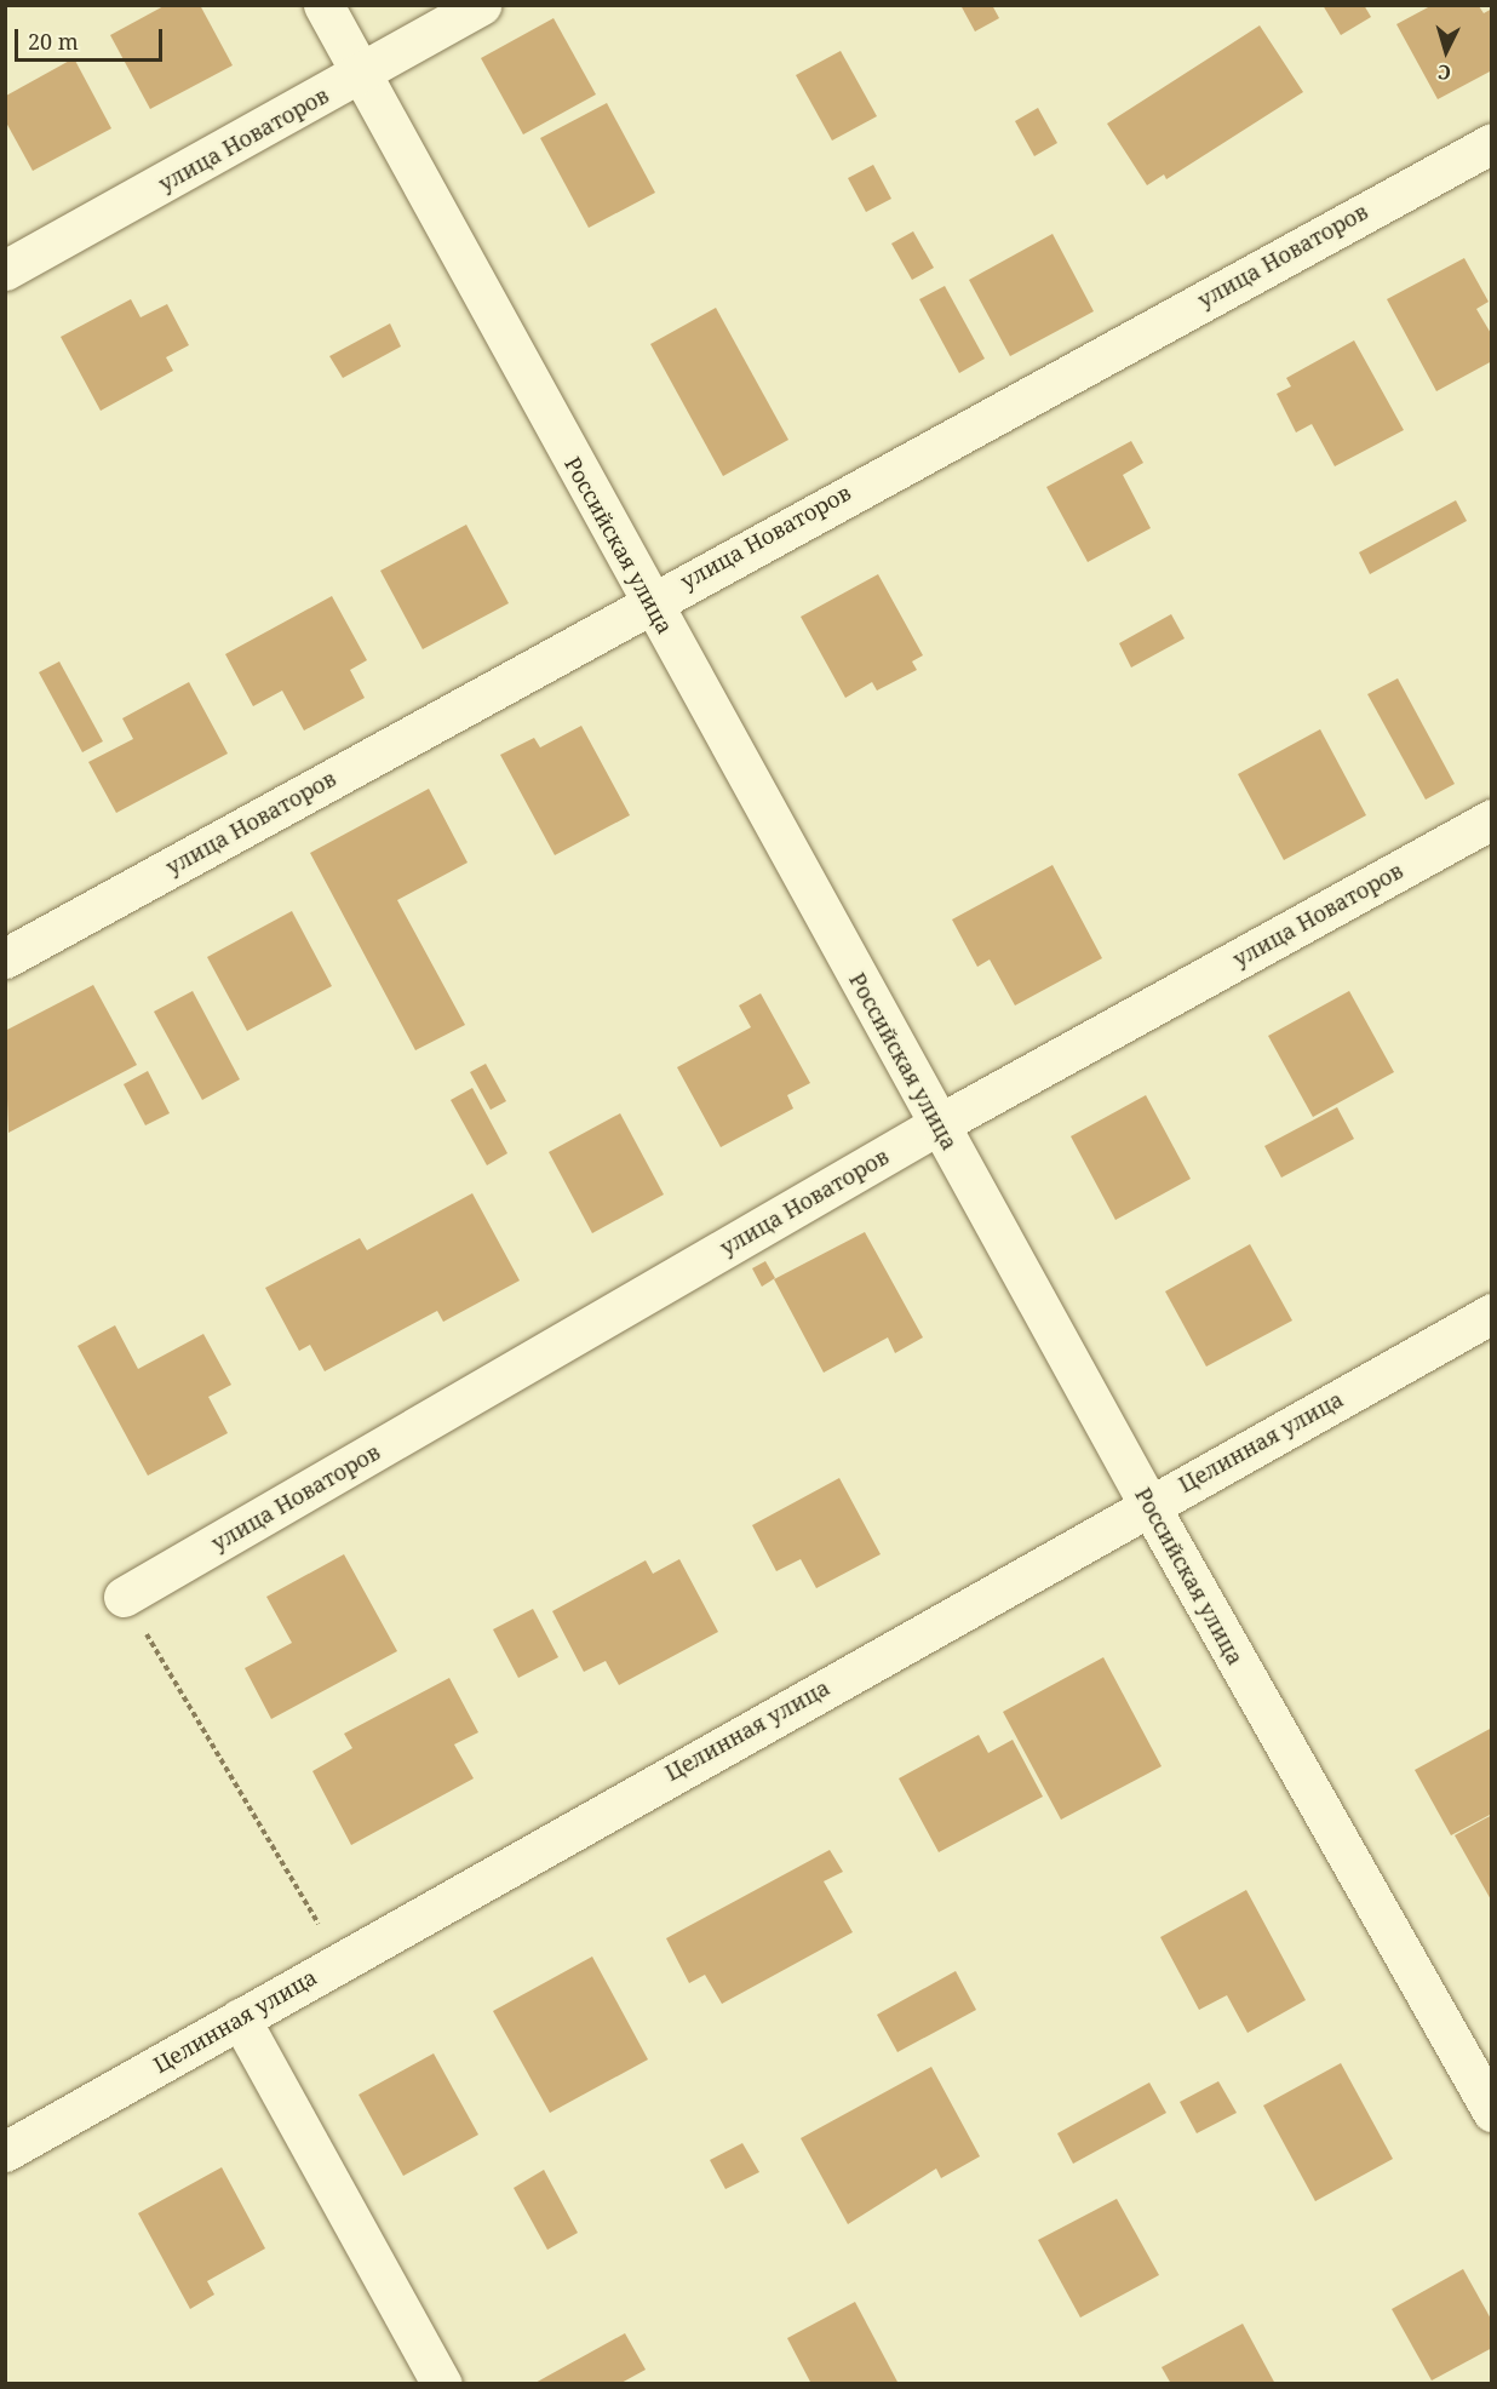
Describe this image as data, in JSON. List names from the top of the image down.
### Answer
{
  "streets": {
    "street": ["улица Новаторов", "Российская улица", "Целинная улица"]
  },
  "crossings": [
    ["улица Новаторов", "Российская улица"],
    ["Российская улица", "Целинная улица"]
  ],
  "scale_bar": "20 m",
  "north": "bottom"
}
